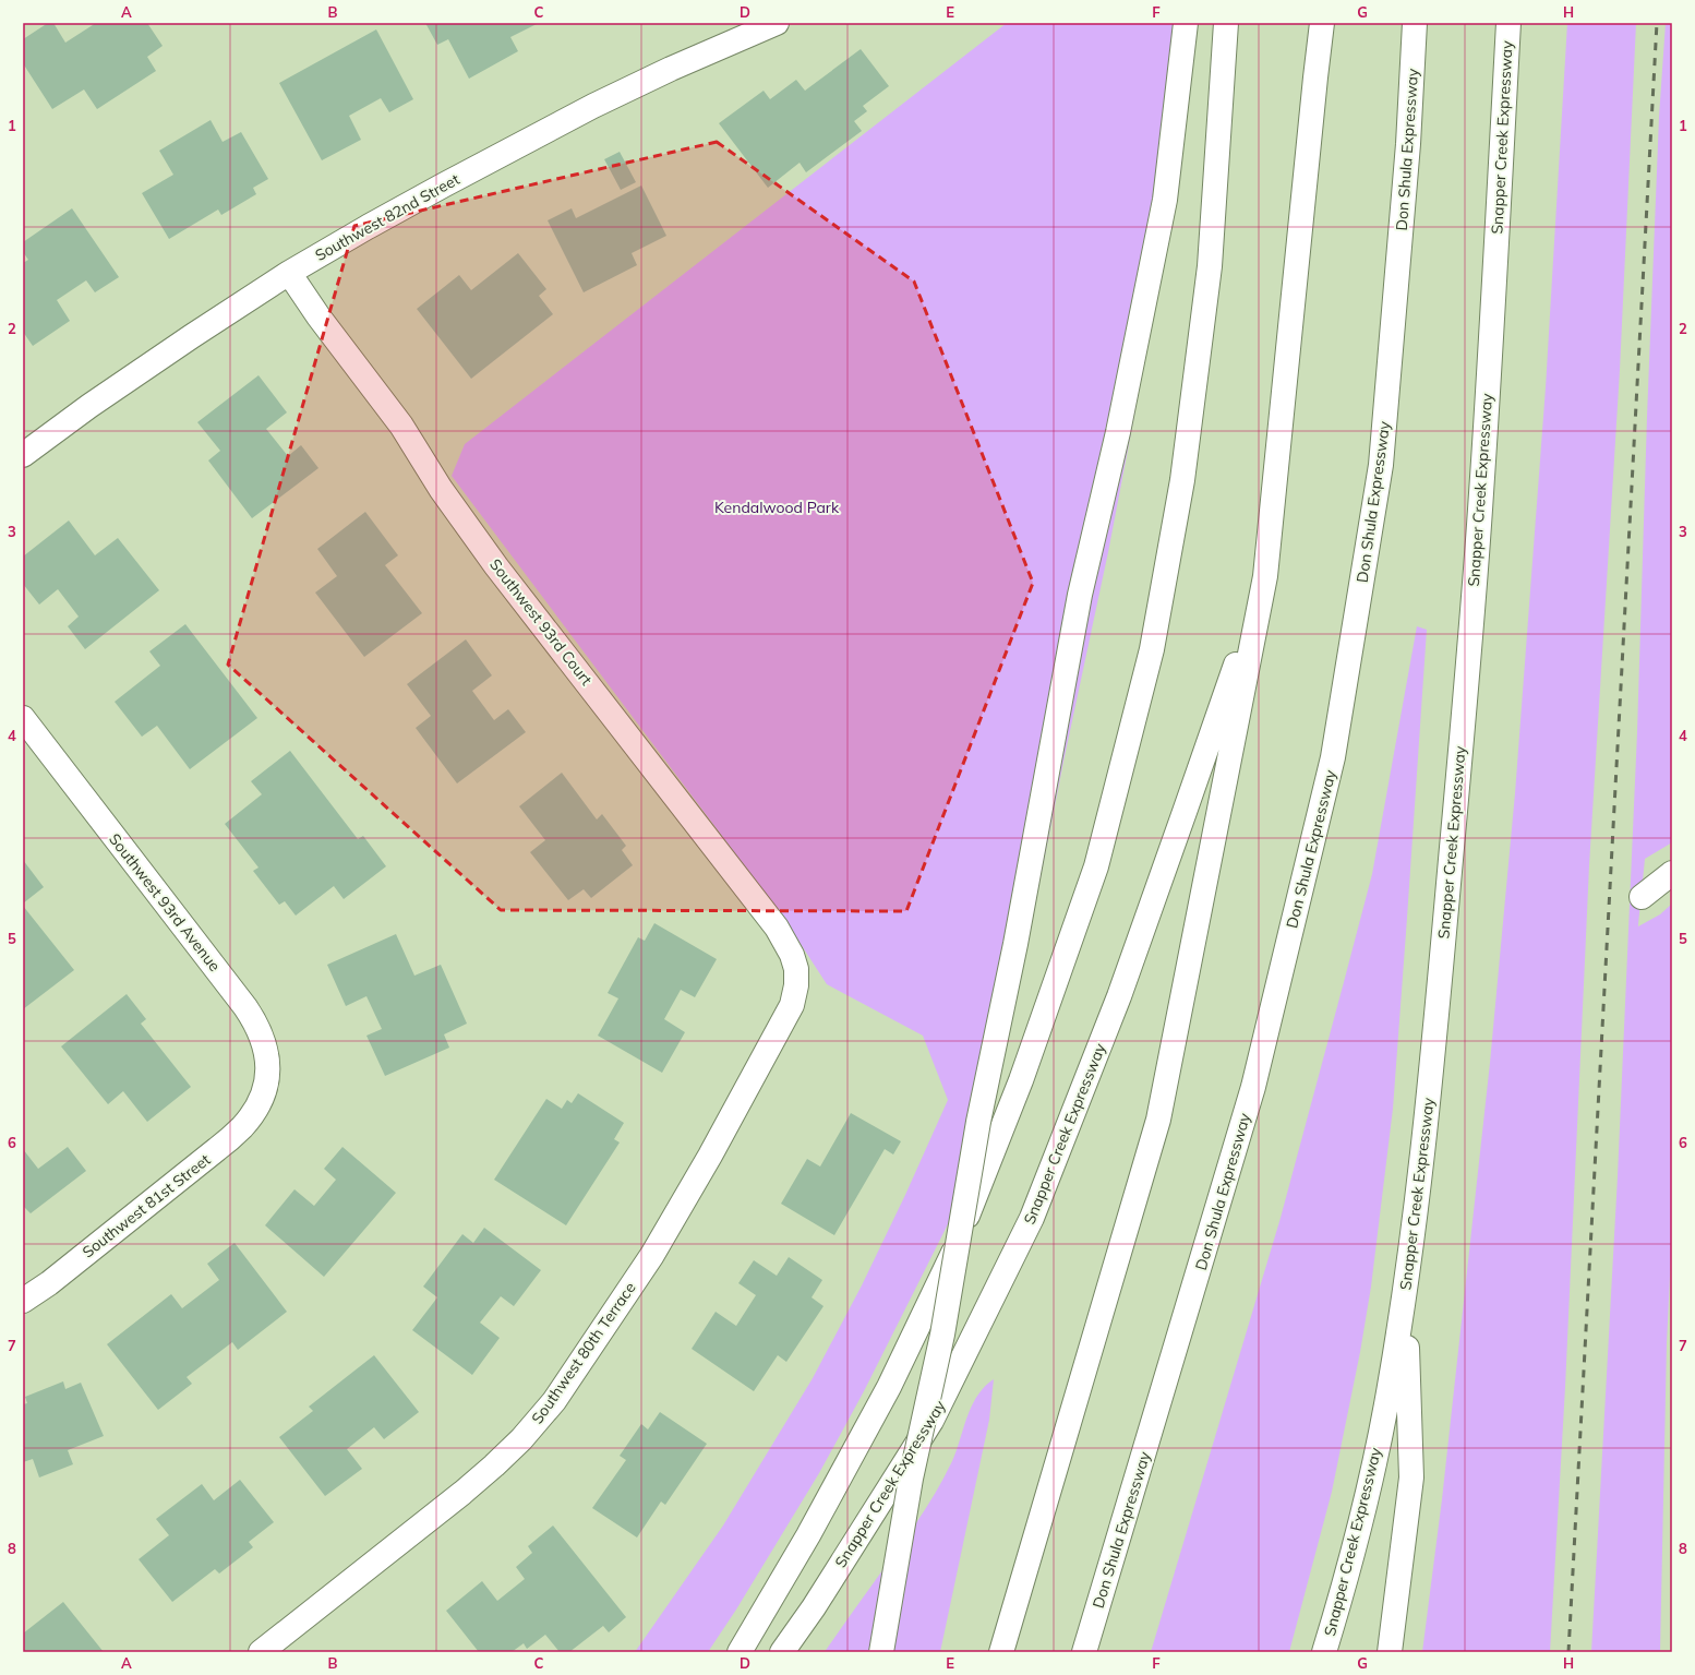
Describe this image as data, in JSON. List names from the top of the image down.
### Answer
{
  "streets": {
    "main road": [
      "Snapper Creek Expressway",
      "Don Shula Expressway",
      "Southwest 82nd Street",
      "Southwest 93rd Court",
      "Southwest 93rd Avenue",
      "Southwest 81st Street",
      "Southwest 80th Terrace"
    ]
  },
  "crossings": [
    ["Southwest 82nd Street", "Southwest 93rd Court"],
    ["Southwest 93rd Court", "Southwest 80th Terrace"],
    ["Southwest 93rd Avenue", "Southwest 81st Street"]
  ],
  "parks": ["Kendalwood Park"],
  "grid": {
    "columns": [
      "A",
      "B",
      "C",
      "D",
      "E",
      "F",
      "G",
      "H"
    ],
    "rows": [
      "1",
      "2",
      "3",
      "4",
      "5",
      "6",
      "7",
      "8"
    ]
  }
}
